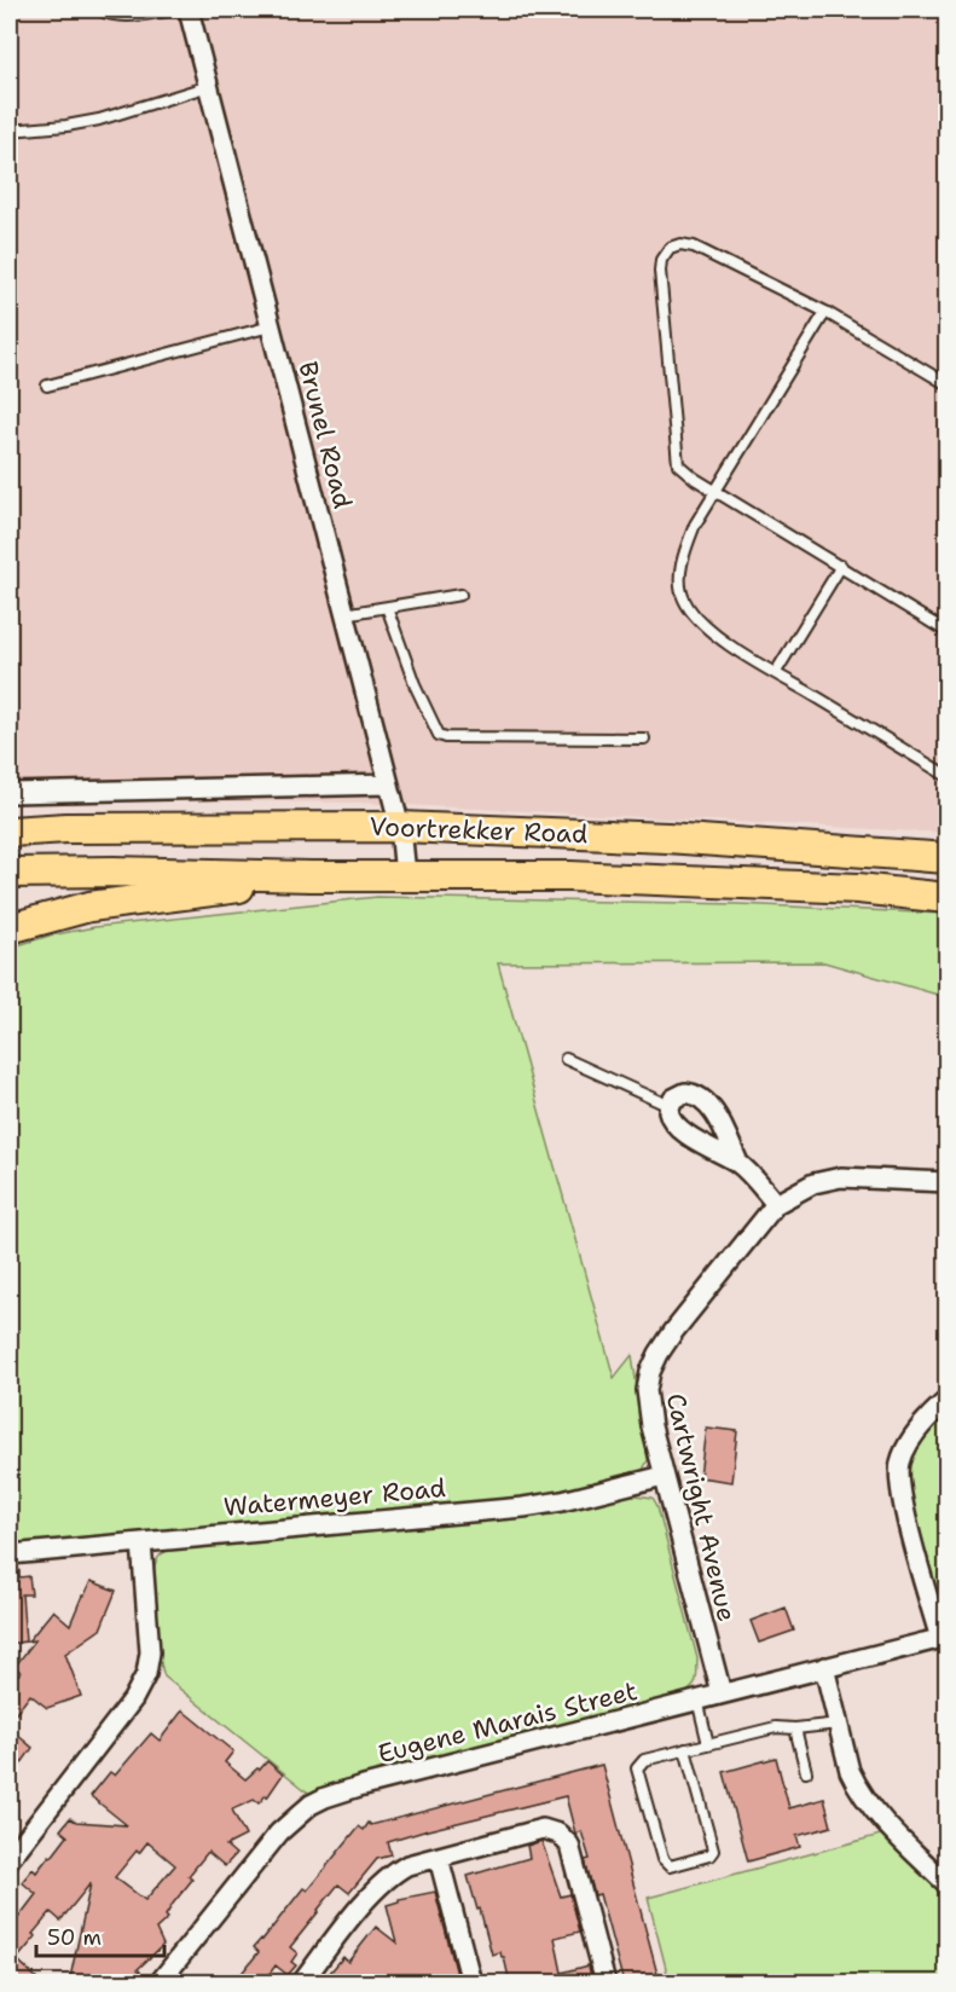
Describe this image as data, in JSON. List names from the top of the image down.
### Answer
{
  "streets": {
    "main road": ["Voortrekker Road"],
    "street": [
      "Brunel Road",
      "Watermeyer Road",
      "Cartwright Avenue",
      "Eugene Marais Street"
    ]
  },
  "crossings": [
    ["Brunel Road", "Voortrekker Road"],
    ["Watermeyer Road", "Cartwright Avenue"],
    ["Cartwright Avenue", "Eugene Marais Street"]
  ],
  "scale_bar": "50 m"
}
